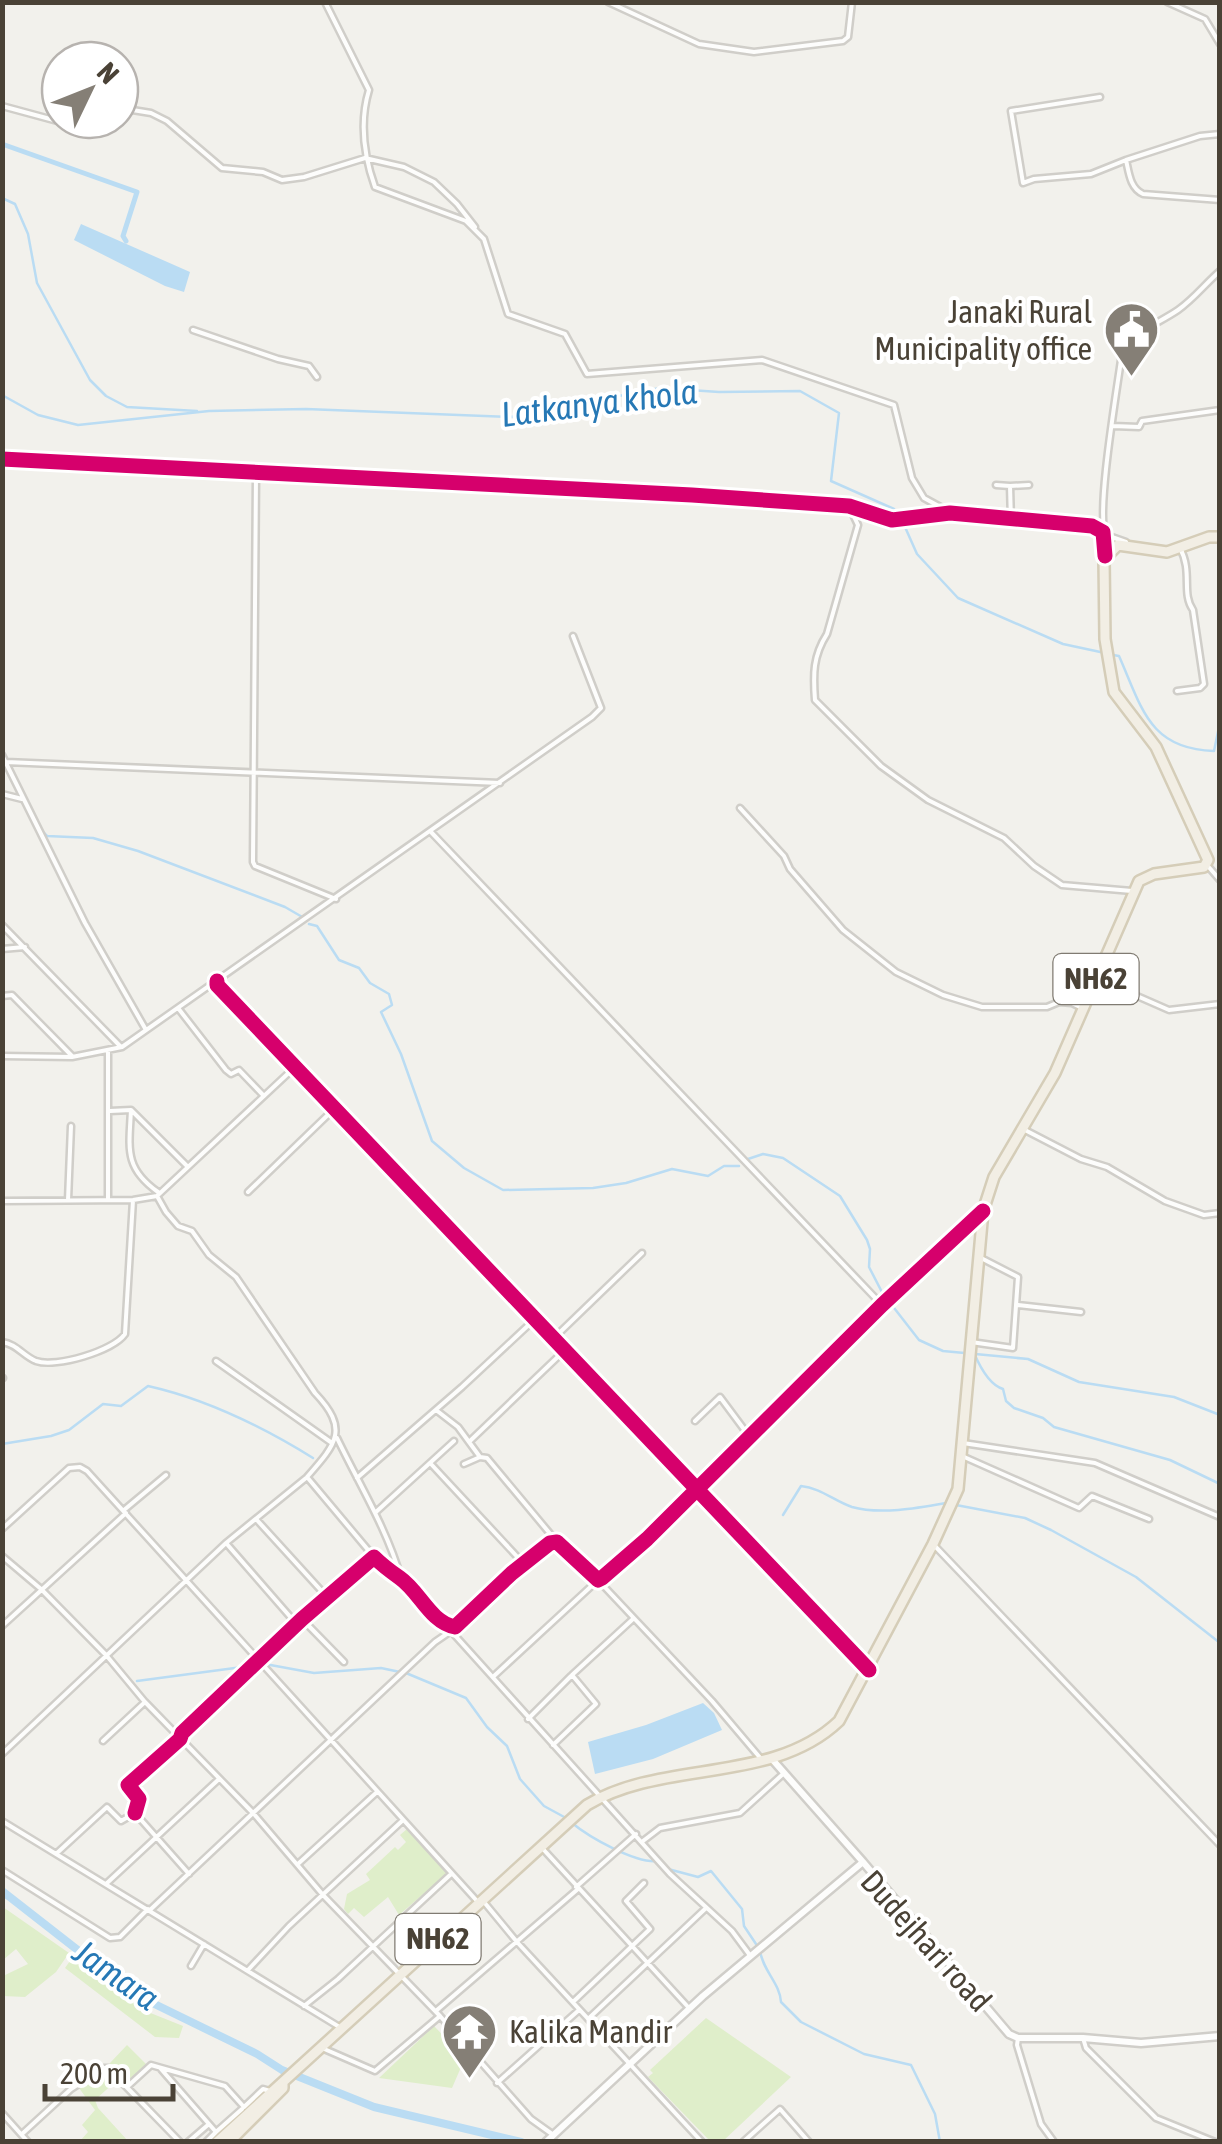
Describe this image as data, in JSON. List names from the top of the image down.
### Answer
{
  "streets": {
    "main road": ["NH62"],
    "street": ["Dudejhari road"]
  },
  "water": ["Latkanya khola", "Jamara"],
  "places": {
    "public building": ["Janaki Rural Municipality office"],
    "temple": ["Kalika Mandir"]
  },
  "scale_bar": "200 m",
  "north": "top right"
}
